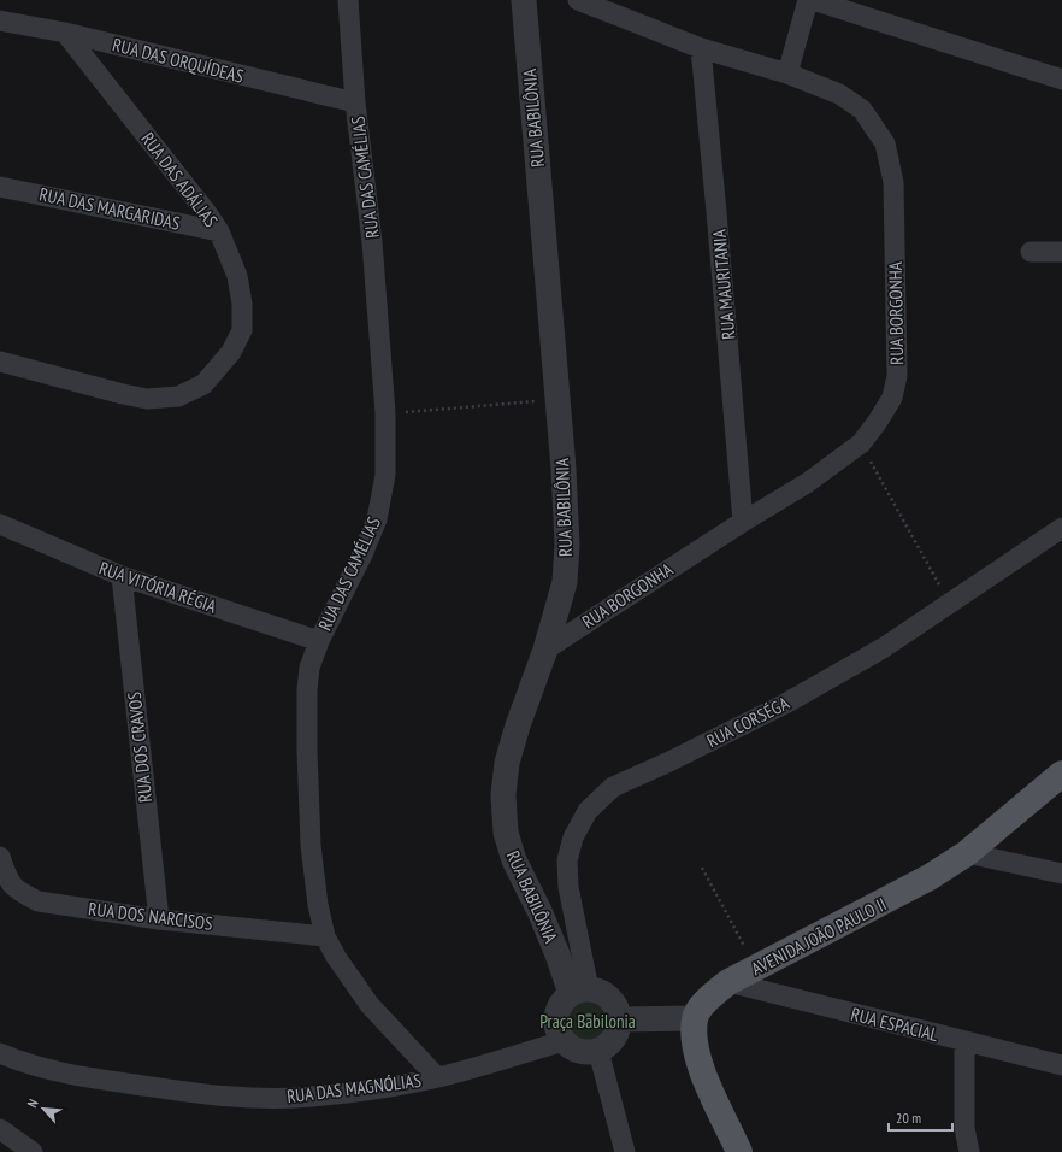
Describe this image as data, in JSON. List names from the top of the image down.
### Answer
{
  "streets": {
    "main road": ["AVENIDA JOÃO PAULO II"],
    "street": [
      "RUA DAS ORQUÍDEAS",
      "RUA BABILÔNIA",
      "RUA DAS CAMÉLIAS",
      "RUA DAS ADÁLIAS",
      "RUA DAS MARGARIDAS",
      "RUA MAURITANIA",
      "RUA BORGONHA",
      "RUA VITÓRIA RÉGIA",
      "RUA CORSÉGA",
      "RUA DOS CRAVOS",
      "RUA DOS NARCISOS",
      "RUA ESPACIAL",
      "RUA DAS MAGNÓLIAS"
    ]
  },
  "crossings": [
    ["RUA DAS ORQUÍDEAS", "RUA DAS CAMÉLIAS"],
    ["RUA DAS ORQUÍDEAS", "RUA DAS ADÁLIAS"],
    ["RUA BABILÔNIA", "RUA BORGONHA"],
    ["RUA BABILÔNIA", "RUA CORSÉGA"],
    ["RUA BABILÔNIA", "RUA DAS MAGNÓLIAS"],
    ["RUA DAS CAMÉLIAS", "RUA VITÓRIA RÉGIA"],
    ["RUA DAS CAMÉLIAS", "RUA DOS NARCISOS"],
    ["RUA DAS CAMÉLIAS", "RUA DAS MAGNÓLIAS"],
    ["RUA DAS ADÁLIAS", "RUA DAS MARGARIDAS"],
    ["RUA MAURITANIA", "RUA BORGONHA"],
    ["RUA VITÓRIA RÉGIA", "RUA DOS CRAVOS"],
    ["RUA CORSÉGA", "RUA DAS MAGNÓLIAS"],
    ["RUA DOS CRAVOS", "RUA DOS NARCISOS"],
    ["AVENIDA JOÃO PAULO II", "RUA ESPACIAL"]
  ],
  "parks": ["Praça Babilonia"],
  "scale_bar": "20 m",
  "north": "top left"
}
